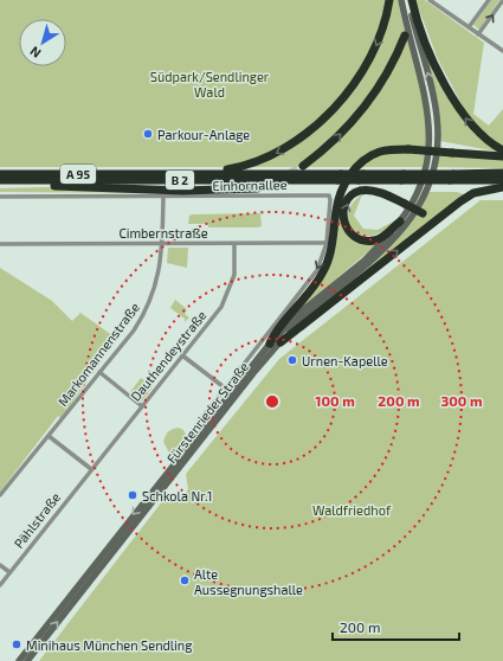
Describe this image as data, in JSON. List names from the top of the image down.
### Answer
{
  "streets": {
    "highway": ["A 95", "B 2"],
    "main road": ["Fürstenrieder Straße"],
    "street": [
      "Einhornallee",
      "Cimbernstraße",
      "Markomannenstraße",
      "Dauthendeystraße",
      "Pählstraße"
    ]
  },
  "crossings": [
    ["A 95", "B 2"],
    ["Einhornallee", "Markomannenstraße"],
    ["Einhornallee", "Fürstenrieder Straße"],
    ["Cimbernstraße", "Markomannenstraße"],
    ["Cimbernstraße", "Dauthendeystraße"],
    ["Cimbernstraße", "Fürstenrieder Straße"],
    ["Dauthendeystraße", "Pählstraße"]
  ],
  "parks": ["Südpark/Sendlinger Wald", "Waldfriedhof"],
  "places": [
    "Parkour-Anlage",
    "Urnen-Kapelle",
    "Schkola Nr.1",
    "Alte Aussegnungshalle",
    "Minihaus München Sendling"
  ],
  "scale_bar": "200 m",
  "north": "bottom left",
  "rings": ["100 m", "200 m", "300 m"]
}
